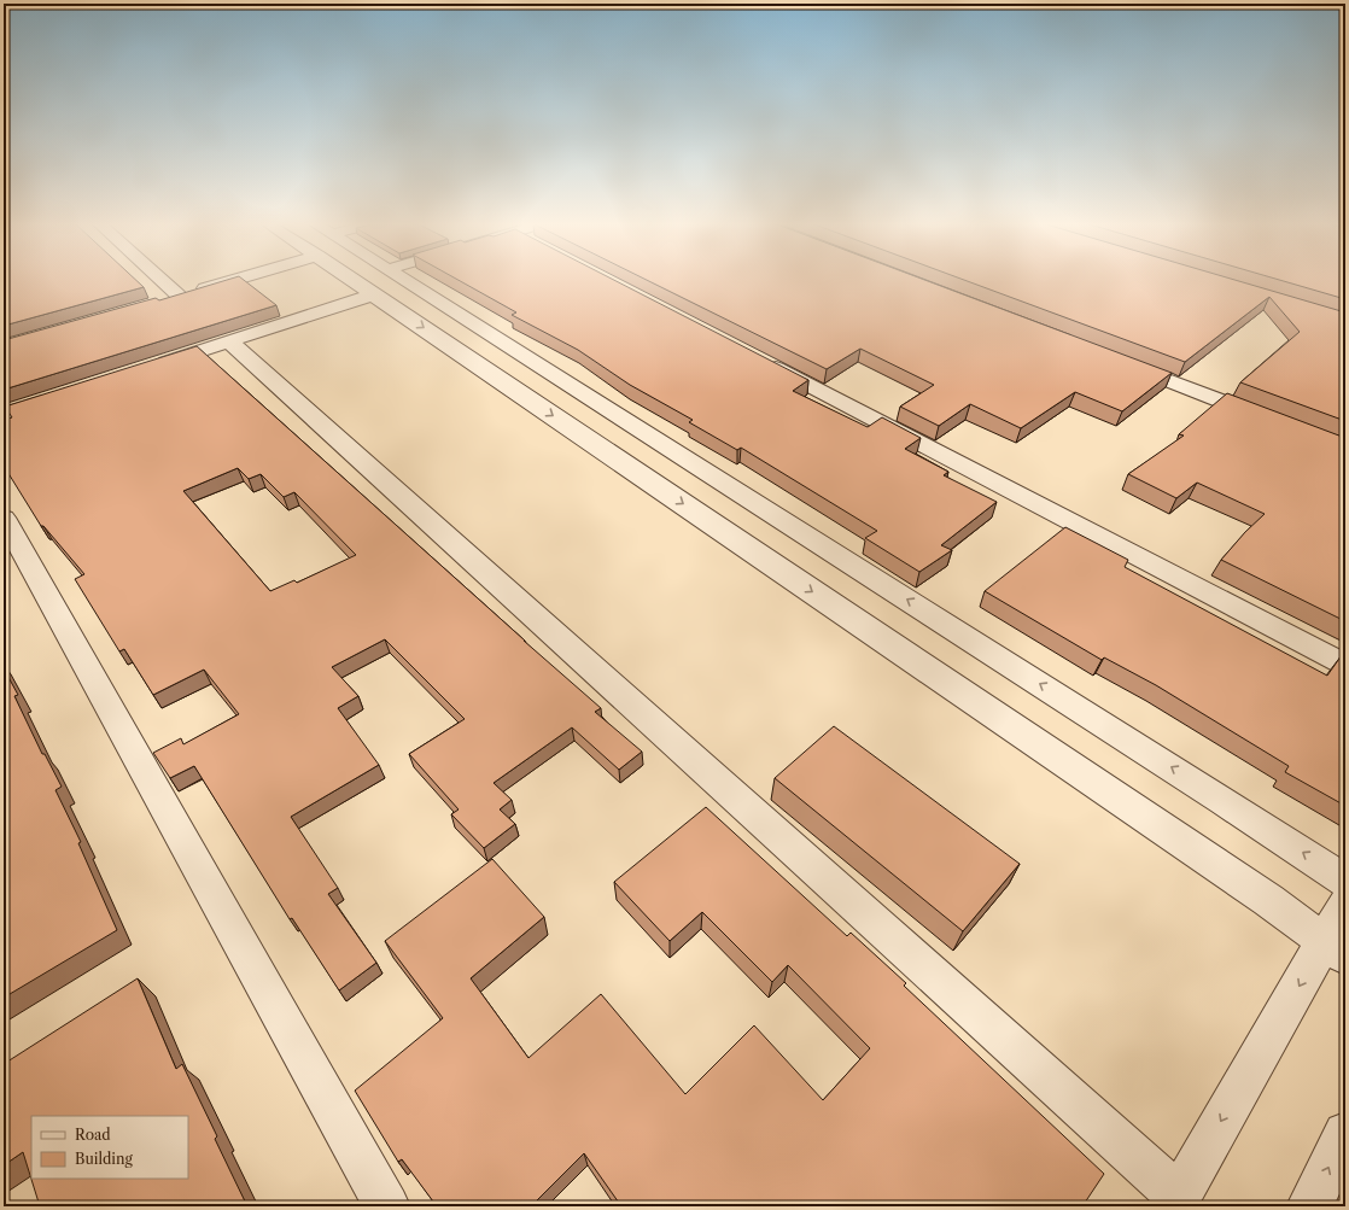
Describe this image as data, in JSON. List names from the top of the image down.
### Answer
{
  "legend": ["Road", "Building"]
}
